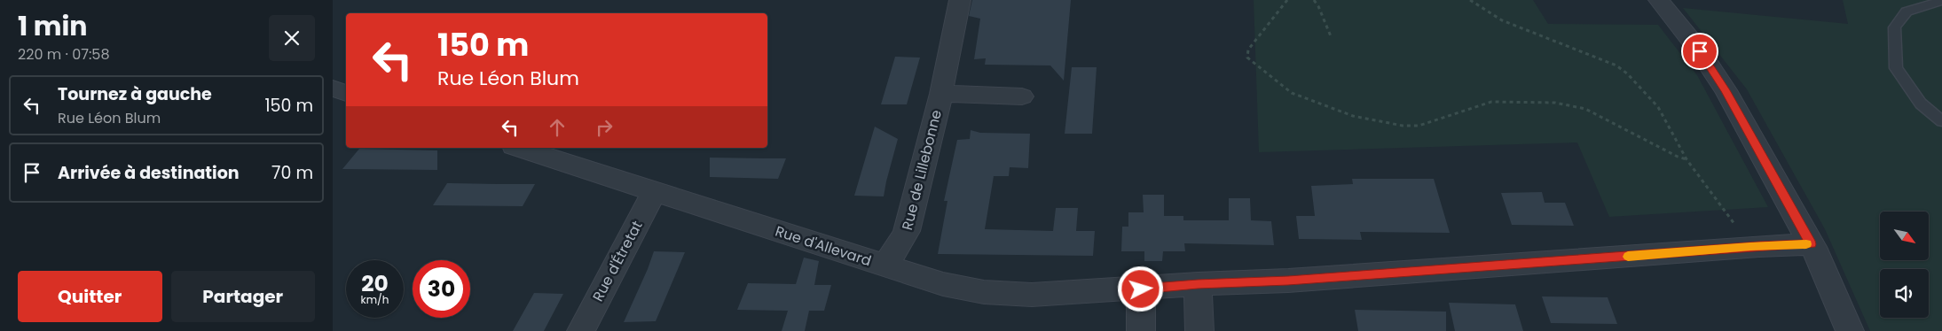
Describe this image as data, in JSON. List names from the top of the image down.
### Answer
{
  "streets": {
    "street": ["Rue de Lillebonne", "Rue d'Allevard", "Rue d'Étretat"]
  },
  "crossings": [
    ["Rue de Lillebonne", "Rue d'Allevard"],
    ["Rue d'Allevard", "Rue d'Étretat"]
  ],
  "north": "bottom right",
  "page": {
    "heading": ["1 min", "220 m · 07:58"],
    "turn": ["150 m", "Rue Léon Blum"],
    "list": [
      {
        "name": "Tournez à gauche",
        "note": "Rue Léon Blum",
        "value": "150 m"
      },
      {
        "name": "Arrivée à destination",
        "value": "70 m"
      }
    ],
    "speed": "20 km/h",
    "limit": "30",
    "buttons": ["Quitter", "Partager"]
  }
}
